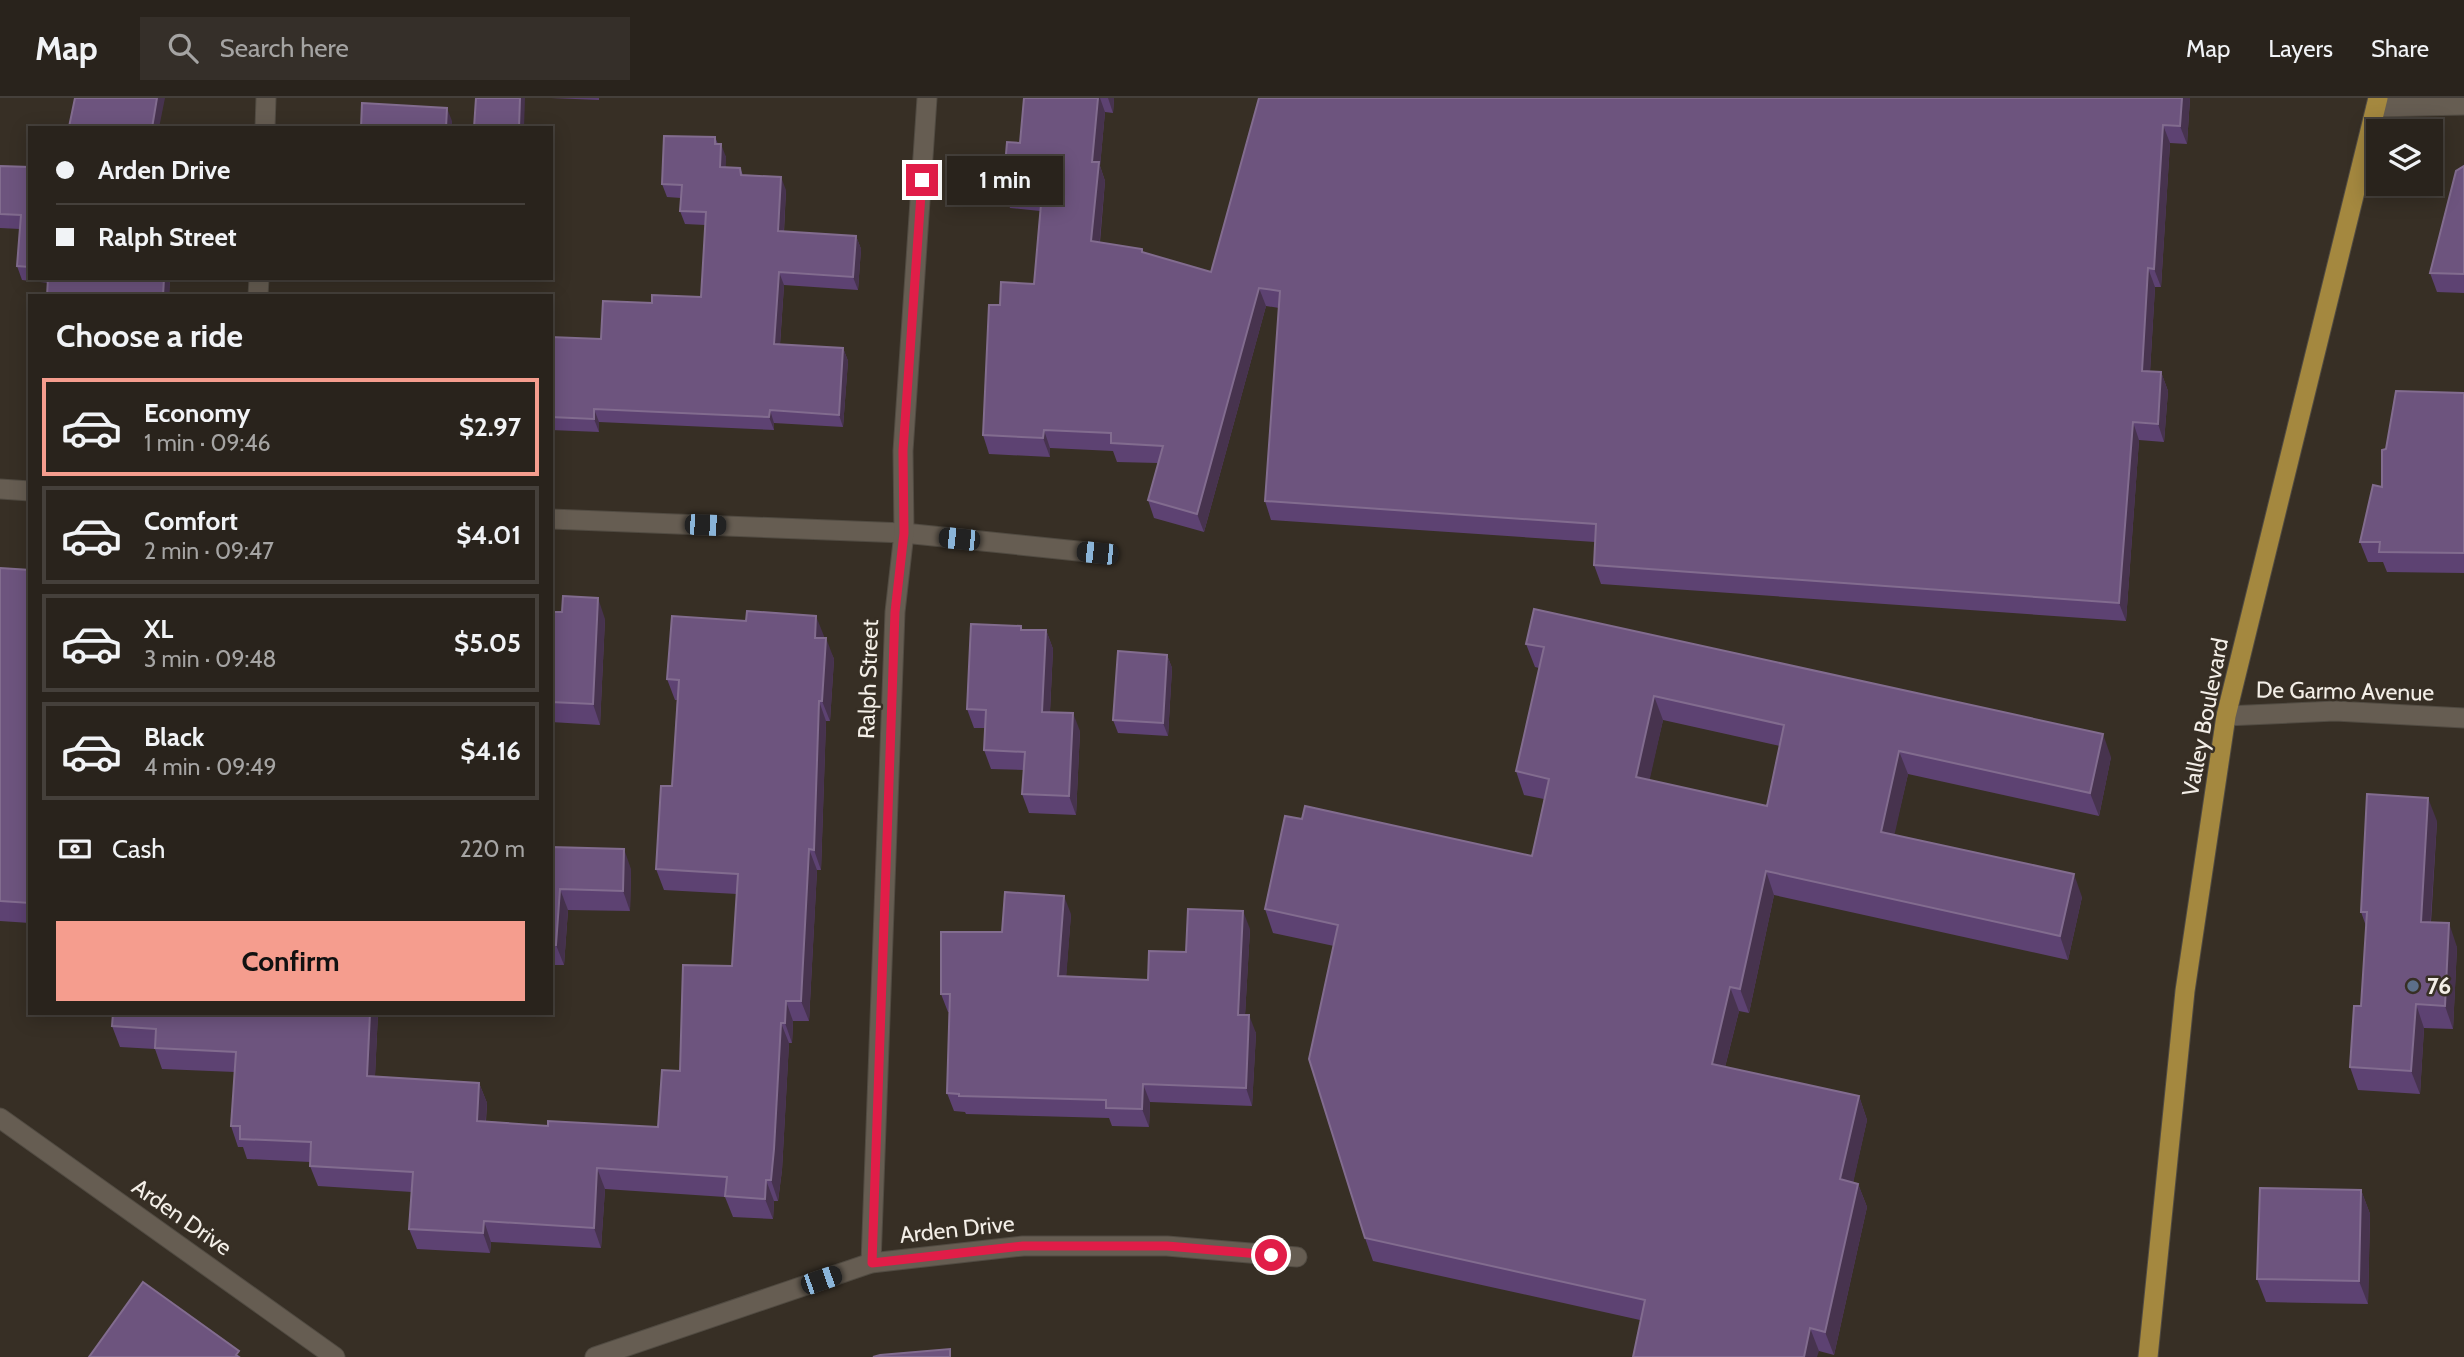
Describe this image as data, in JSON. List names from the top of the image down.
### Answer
{
  "streets": {
    "main road": ["Valley Boulevard"],
    "street": ["Ralph Street", "De Garmo Avenue", "Arden Drive"]
  },
  "crossings": [
    ["Ralph Street", "Arden Drive"],
    ["De Garmo Avenue", "Valley Boulevard"]
  ],
  "places": ["76"],
  "page": {
    "header": "Map",
    "search": "Search here",
    "nav": ["Map", "Layers", "Share"],
    "banner": ["Arden Drive", "Ralph Street"],
    "bubble": "1 min",
    "heading": "Choose a ride",
    "list": [
      {
        "name": "Economy",
        "note": "1 min · 09:46",
        "value": "$2.97"
      },
      {
        "name": "Comfort",
        "note": "2 min · 09:47",
        "value": "$4.01"
      },
      {
        "name": "XL",
        "note": "3 min · 09:48",
        "value": "$5.05"
      },
      {
        "name": "Black",
        "note": "4 min · 09:49",
        "value": "$4.16"
      }
    ],
    "pay": ["Cash", "220 m"],
    "buttons": "Confirm"
  }
}
